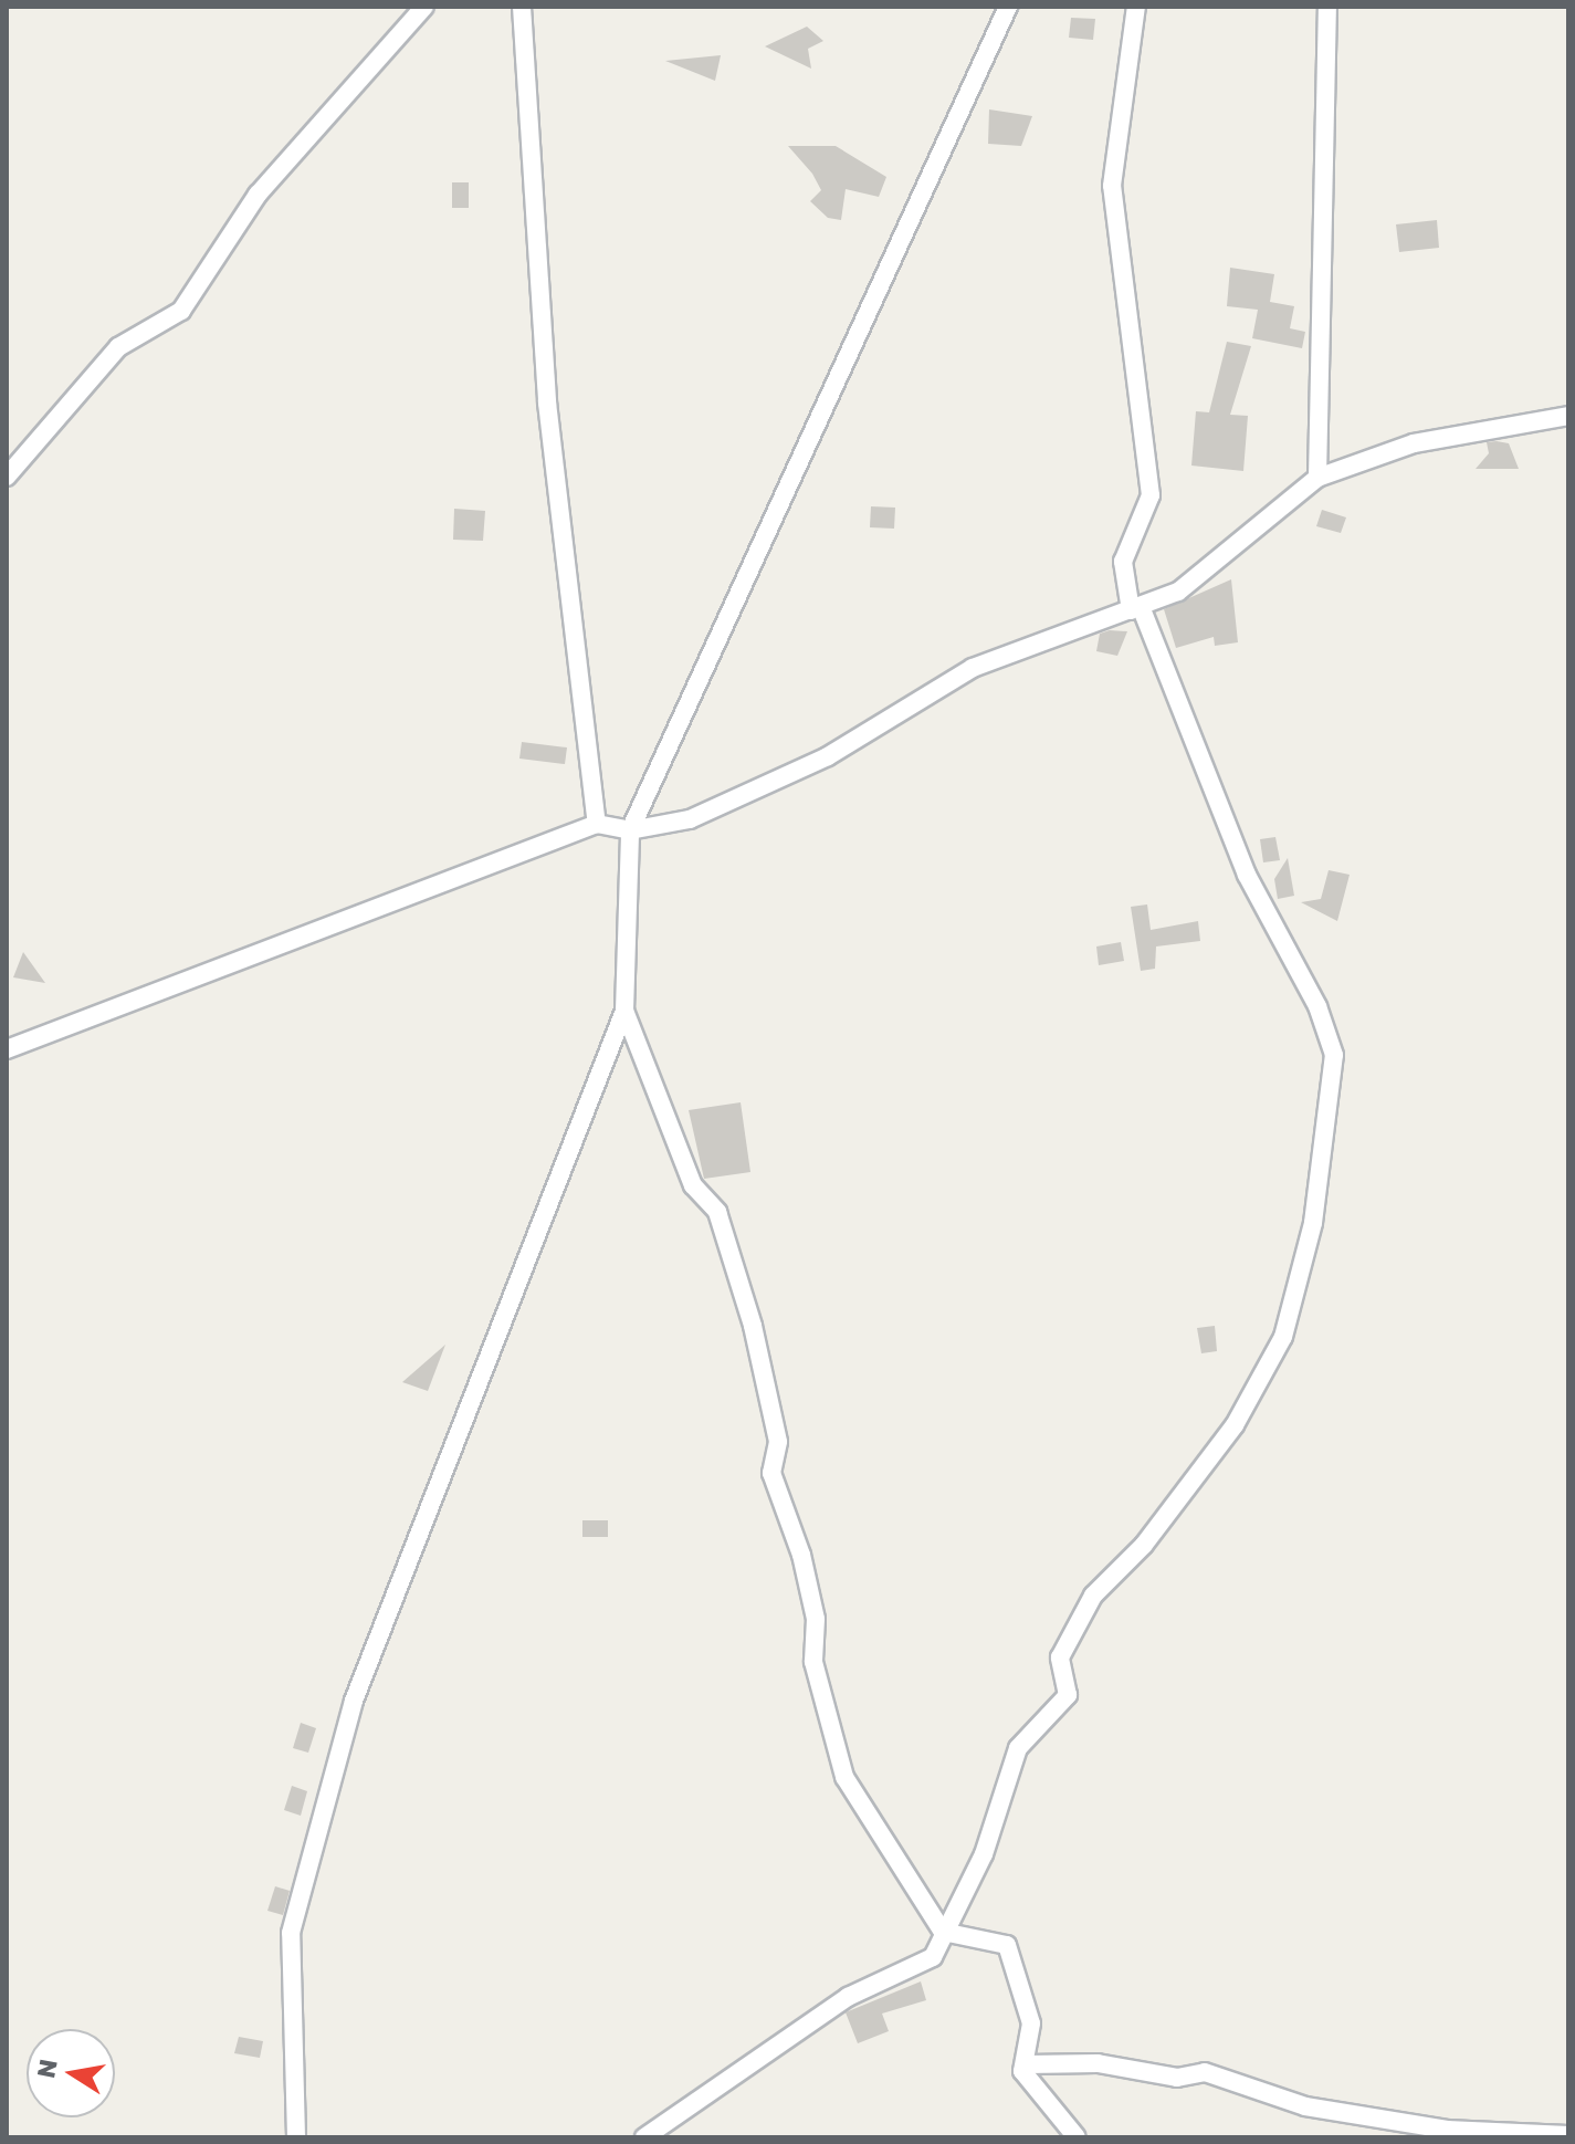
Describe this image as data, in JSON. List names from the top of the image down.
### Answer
{
  "north": "left"
}
